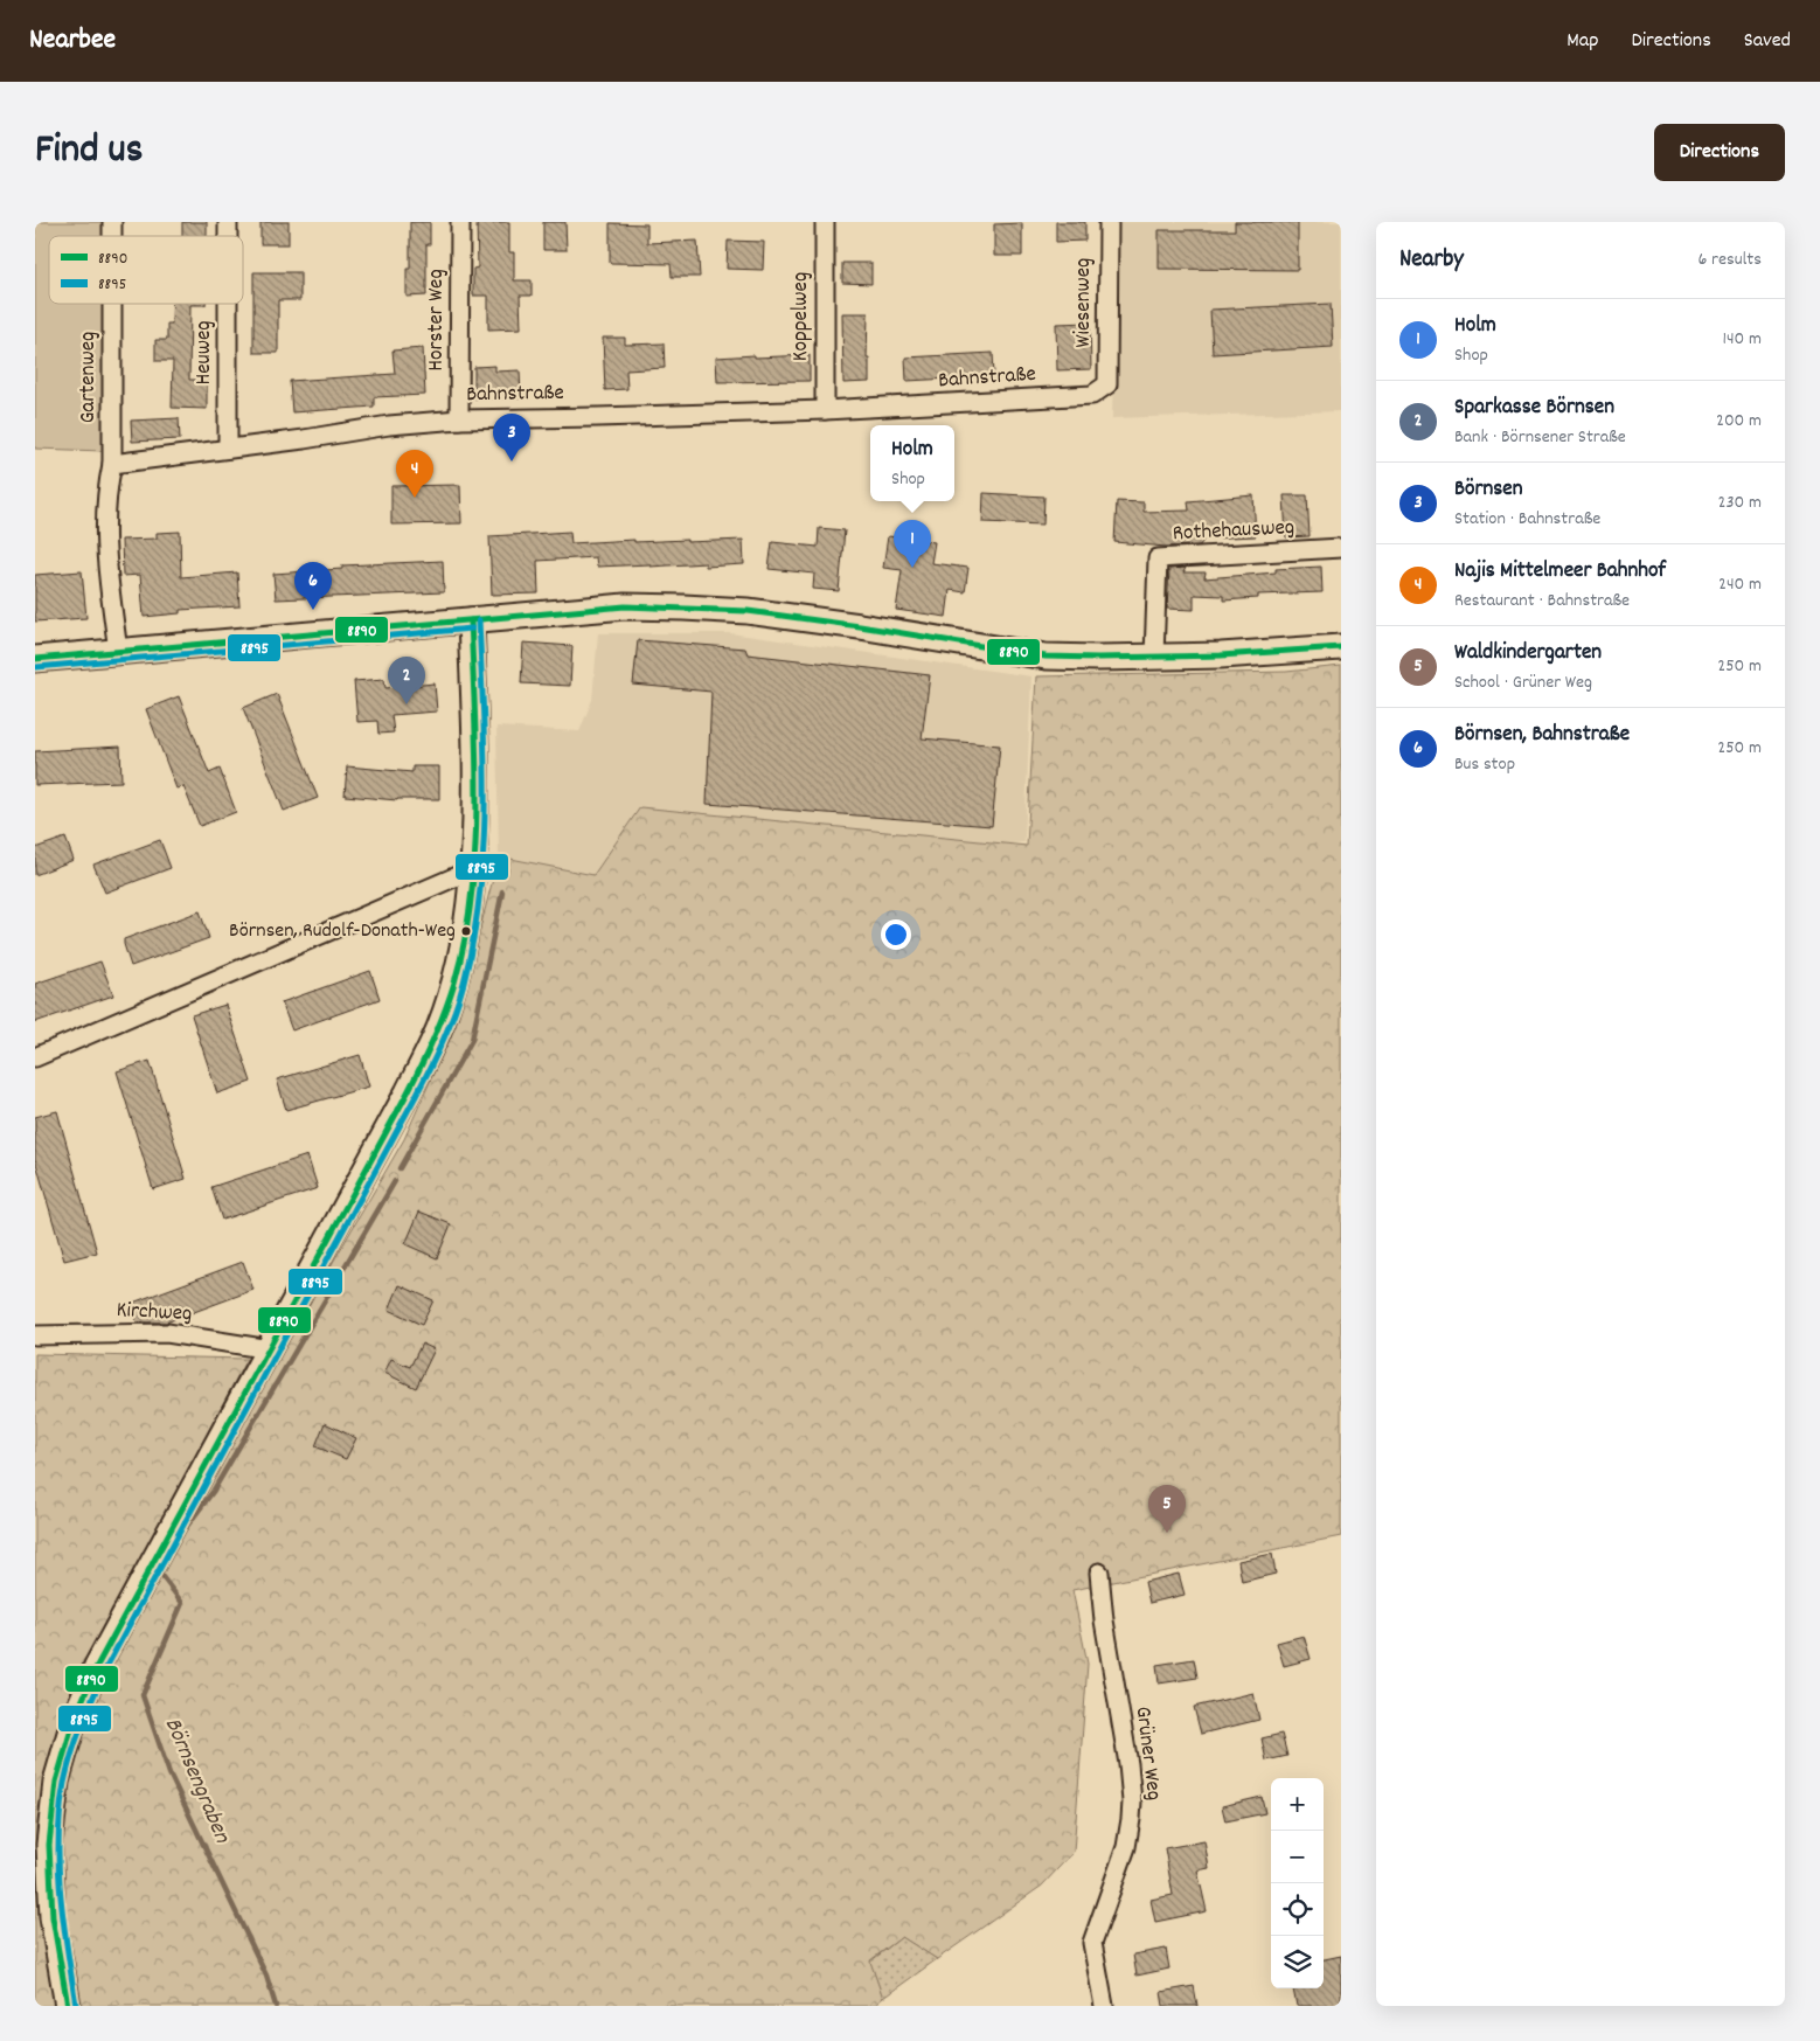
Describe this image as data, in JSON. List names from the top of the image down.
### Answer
{
  "streets": {
    "street": [
      "Wiesenweg",
      "Koppelweg",
      "Horster Weg",
      "Heuweg",
      "Gartenweg",
      "Bahnstraße",
      "Rothehausweg",
      "Kirchweg",
      "Grüner Weg"
    ]
  },
  "crossings": [
    ["Wiesenweg", "Bahnstraße"],
    ["Koppelweg", "Bahnstraße"],
    ["Horster Weg", "Bahnstraße"],
    ["Heuweg", "Bahnstraße"],
    ["Gartenweg", "Bahnstraße"]
  ],
  "water": ["Börnsengraben"],
  "places": ["Börnsen, Rudolf-Donath-Weg"],
  "lines": ["transit line 8890", "transit line 8895"],
  "legend": ["8890", "8895"],
  "page": {
    "header": "Nearbee",
    "nav": ["Map", "Directions", "Saved"],
    "title": "Find us",
    "buttons": "Directions",
    "heading": ["Nearby", "6 results"],
    "list": [
      {
        "mark": "1",
        "name": "Holm",
        "note": "Shop",
        "value": "140 m"
      },
      {
        "mark": "2",
        "name": "Sparkasse Börnsen",
        "note": "Bank · Börnsener Straße",
        "value": "200 m"
      },
      {
        "mark": "3",
        "name": "Börnsen",
        "note": "Station · Bahnstraße",
        "value": "230 m"
      },
      {
        "mark": "4",
        "name": "Najis Mittelmeer Bahnhof",
        "note": "Restaurant · Bahnstraße",
        "value": "240 m"
      },
      {
        "mark": "5",
        "name": "Waldkindergarten",
        "note": "School · Grüner Weg",
        "value": "250 m"
      },
      {
        "mark": "6",
        "name": "Börnsen, Bahnstraße",
        "note": "Bus stop",
        "value": "250 m"
      }
    ],
    "pins": [
      "3",
      "4",
      "1",
      "6",
      "2",
      "5"
    ],
    "popup": ["Holm", "Shop"],
    "map_buttons": ["+", "−"]
  }
}
